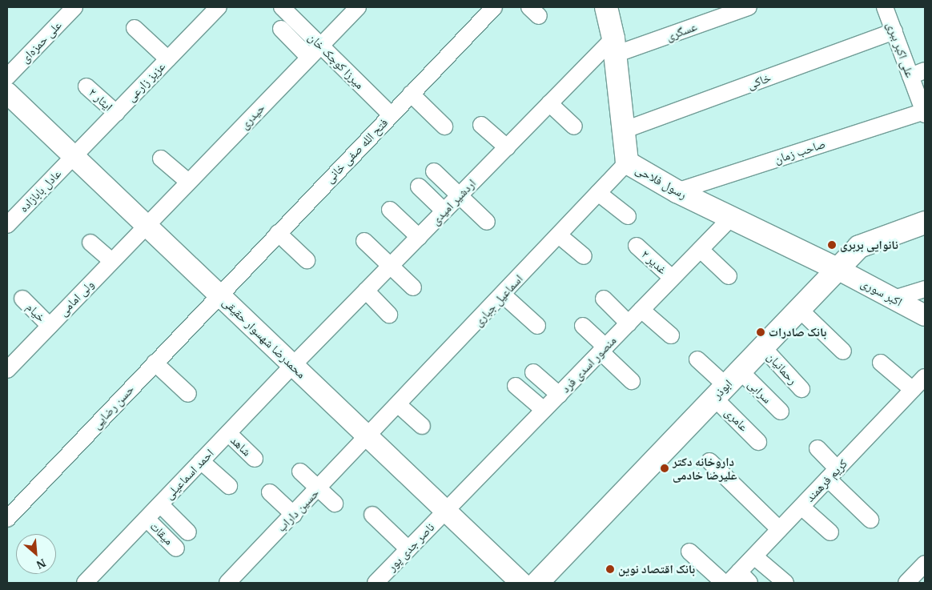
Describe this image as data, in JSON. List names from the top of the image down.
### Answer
{
  "streets": {
    "main road": ["رسول فلاحی", "ابوذر"],
    "street": [
      "عسگری",
      "علی حمزه‌ای",
      "علی اکبر ببری",
      "میرزا کوچک خان",
      "خاکی",
      "عزیز زارعی",
      "ایثار ۲",
      "حیدری",
      "فتح الله صفی خانی",
      "صاحب زمان",
      "عادل بابازاده",
      "اردشیر امیدی",
      "غدیر ۲",
      "اکبر سوری",
      "ولی امامی",
      "اسماعیل جباری",
      "خیام",
      "محمدرضا شهسوار حقیقی",
      "منصور اسدی فرد",
      "رحمانیان",
      "سرابی",
      "حسن رضایی",
      "عامری",
      "شاهد",
      "احمد اسماعیلی",
      "کریم فرهمند",
      "حسین داراب",
      "میقات",
      "ناصر جدی پور"
    ]
  },
  "crossings": [
    ["عسگری", "رسول فلاحی"],
    ["عسگری", "اردشیر امیدی"],
    ["علی اکبر ببری", "خاکی"],
    ["علی اکبر ببری", "صاحب زمان"],
    ["میرزا کوچک خان", "حیدری"],
    ["میرزا کوچک خان", "فتح الله صفی خانی"],
    ["خاکی", "رسول فلاحی"],
    ["عزیز زارعی", "ایثار ۲"],
    ["عزیز زارعی", "عادل بابازاده"],
    ["عزیز زارعی", "محمدرضا شهسوار حقیقی"],
    ["حیدری", "ولی امامی"],
    ["حیدری", "محمدرضا شهسوار حقیقی"],
    ["فتح الله صفی خانی", "محمدرضا شهسوار حقیقی"],
    ["فتح الله صفی خانی", "حسن رضایی"],
    ["صاحب زمان", "رسول فلاحی"],
    ["رسول فلاحی", "اردشیر امیدی"],
    ["رسول فلاحی", "اکبر سوری"],
    ["رسول فلاحی", "اسماعیل جباری"],
    ["رسول فلاحی", "منصور اسدی فرد"],
    ["رسول فلاحی", "ابوذر"],
    ["عادل بابازاده", "محمدرضا شهسوار حقیقی"],
    ["اردشیر امیدی", "محمدرضا شهسوار حقیقی"],
    ["اردشیر امیدی", "احمد اسماعیلی"],
    ["غدیر ۲", "منصور اسدی فرد"],
    ["اکبر سوری", "ابوذر"],
    ["ولی امامی", "خیام"],
    ["ولی امامی", "محمدرضا شهسوار حقیقی"],
    ["اسماعیل جباری", "محمدرضا شهسوار حقیقی"],
    ["اسماعیل جباری", "حسین داراب"],
    ["محمدرضا شهسوار حقیقی", "منصور اسدی فرد"],
    ["محمدرضا شهسوار حقیقی", "حسن رضایی"],
    ["محمدرضا شهسوار حقیقی", "احمد اسماعیلی"],
    ["محمدرضا شهسوار حقیقی", "حسین داراب"],
    ["محمدرضا شهسوار حقیقی", "ناصر جدی پور"],
    ["منصور اسدی فرد", "ناصر جدی پور"],
    ["رحمانیان", "ابوذر"],
    ["ابوذر", "سرابی"],
    ["ابوذر", "عامری"],
    ["سرابی", "عامری"],
    ["شاهد", "احمد اسماعیلی"],
    ["احمد اسماعیلی", "میقات"]
  ],
  "places": [
    "نانوایی بربری",
    "بانک صادرات",
    "داروخانه دکتر علیرضا خادمی",
    "بانک اقتصاد نوین"
  ],
  "north": "bottom right"
}
